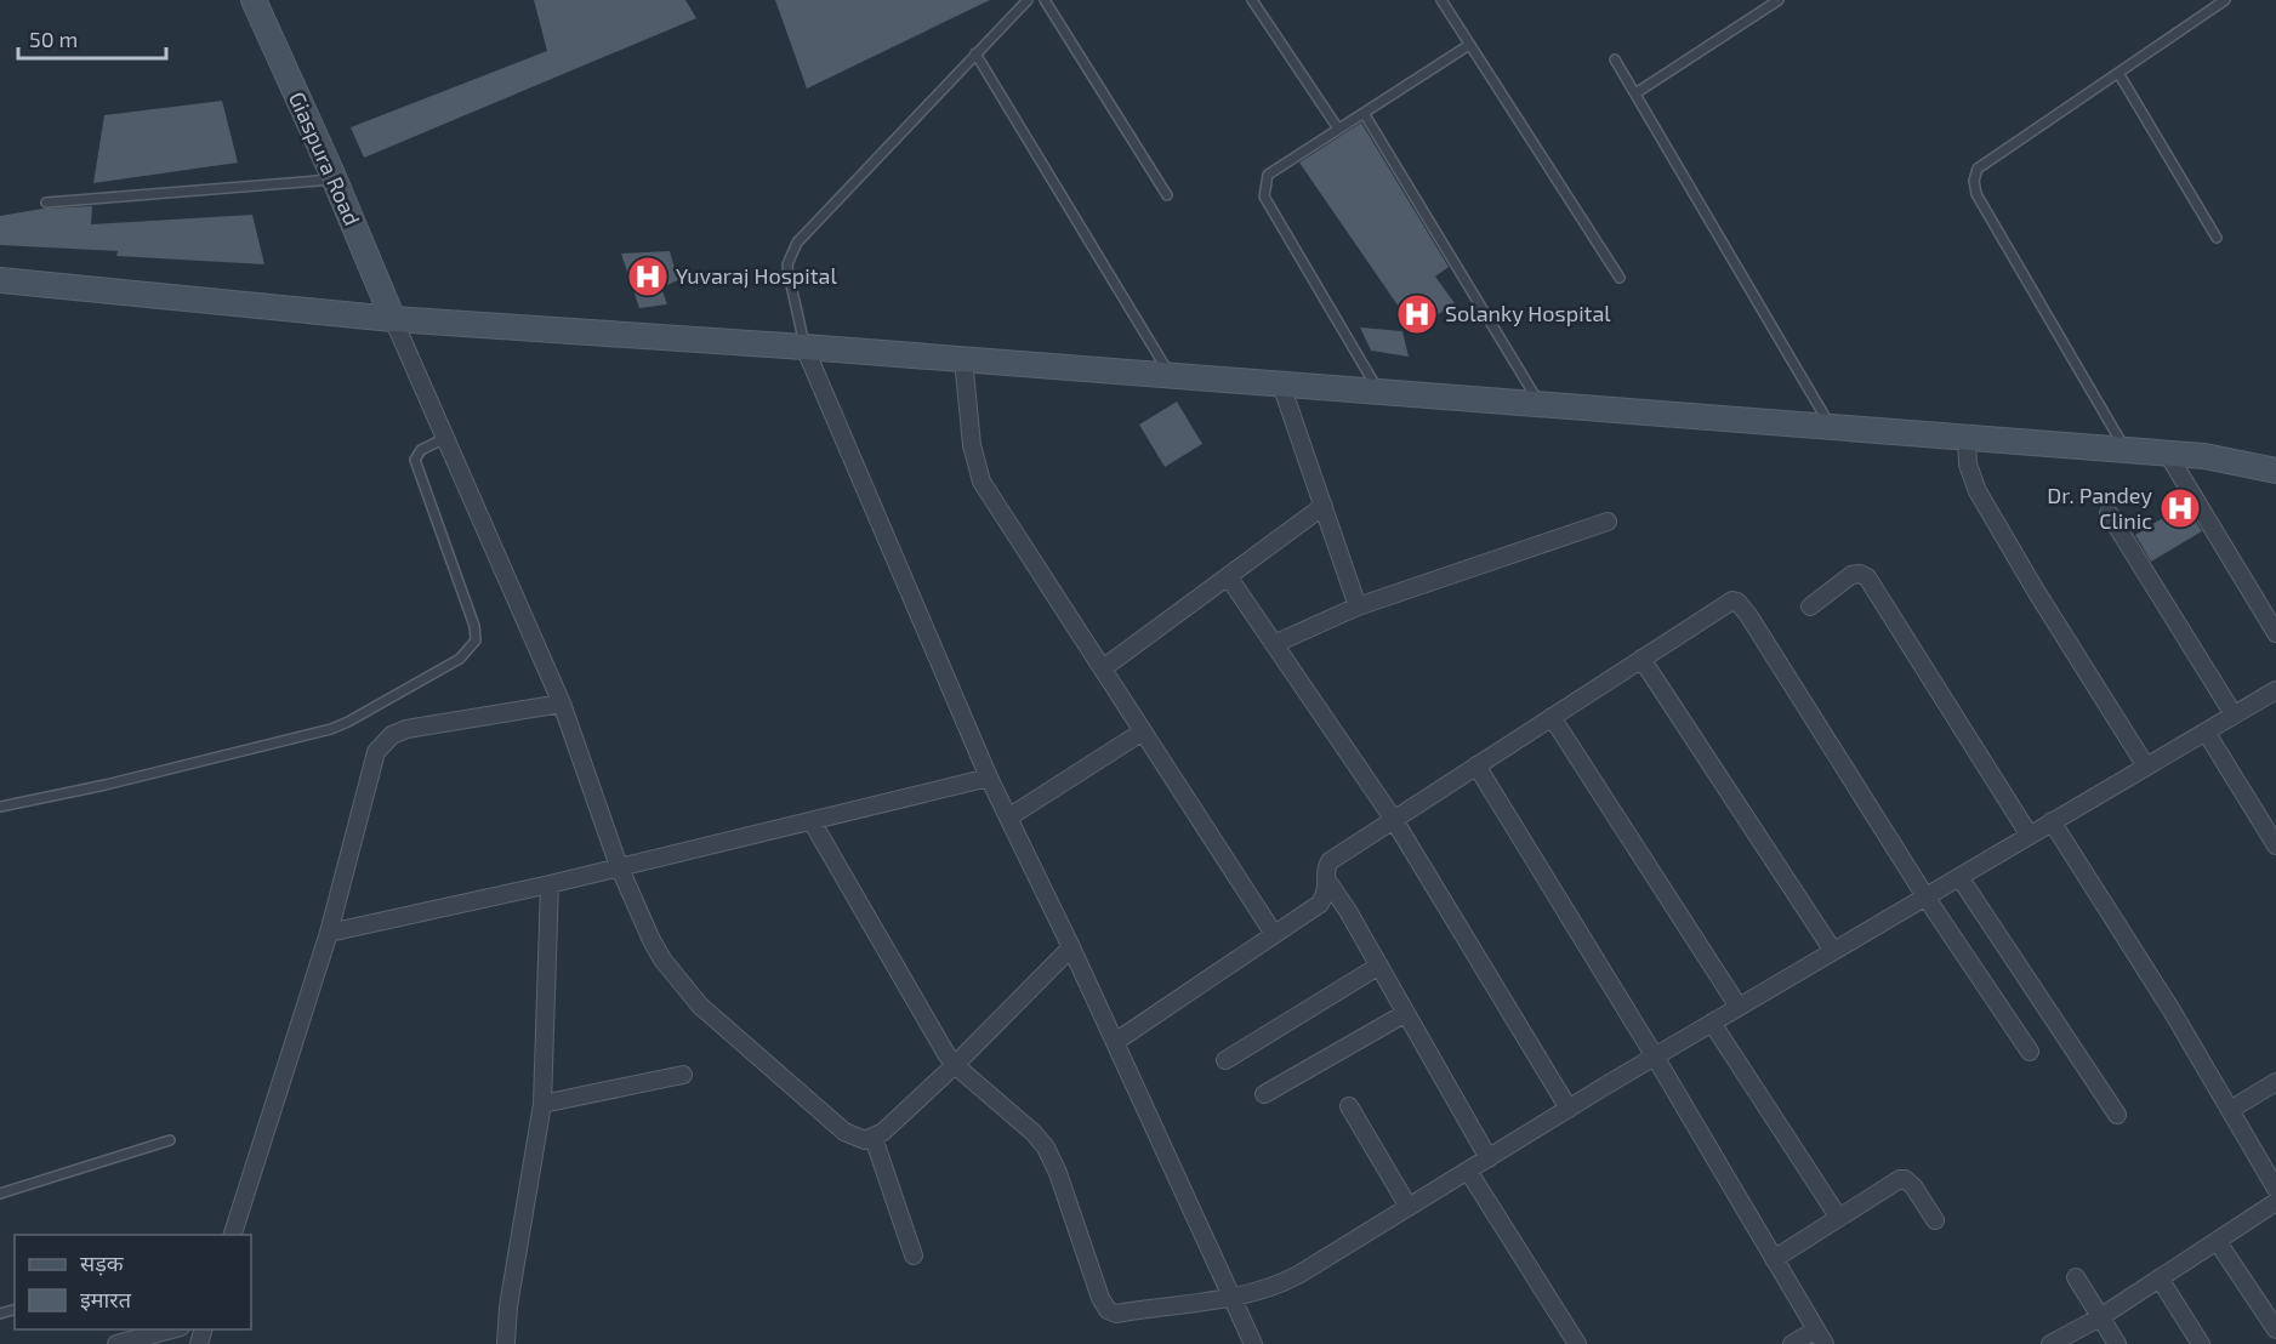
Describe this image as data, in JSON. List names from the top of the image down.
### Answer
{
  "streets": {
    "street": ["Giaspura Road"]
  },
  "places": {
    "hospital": ["Yuvaraj Hospital", "Solanky Hospital", "Dr. Pandey Clinic"]
  },
  "legend": ["सड़क", "इमारत"],
  "scale_bar": "50 m"
}
